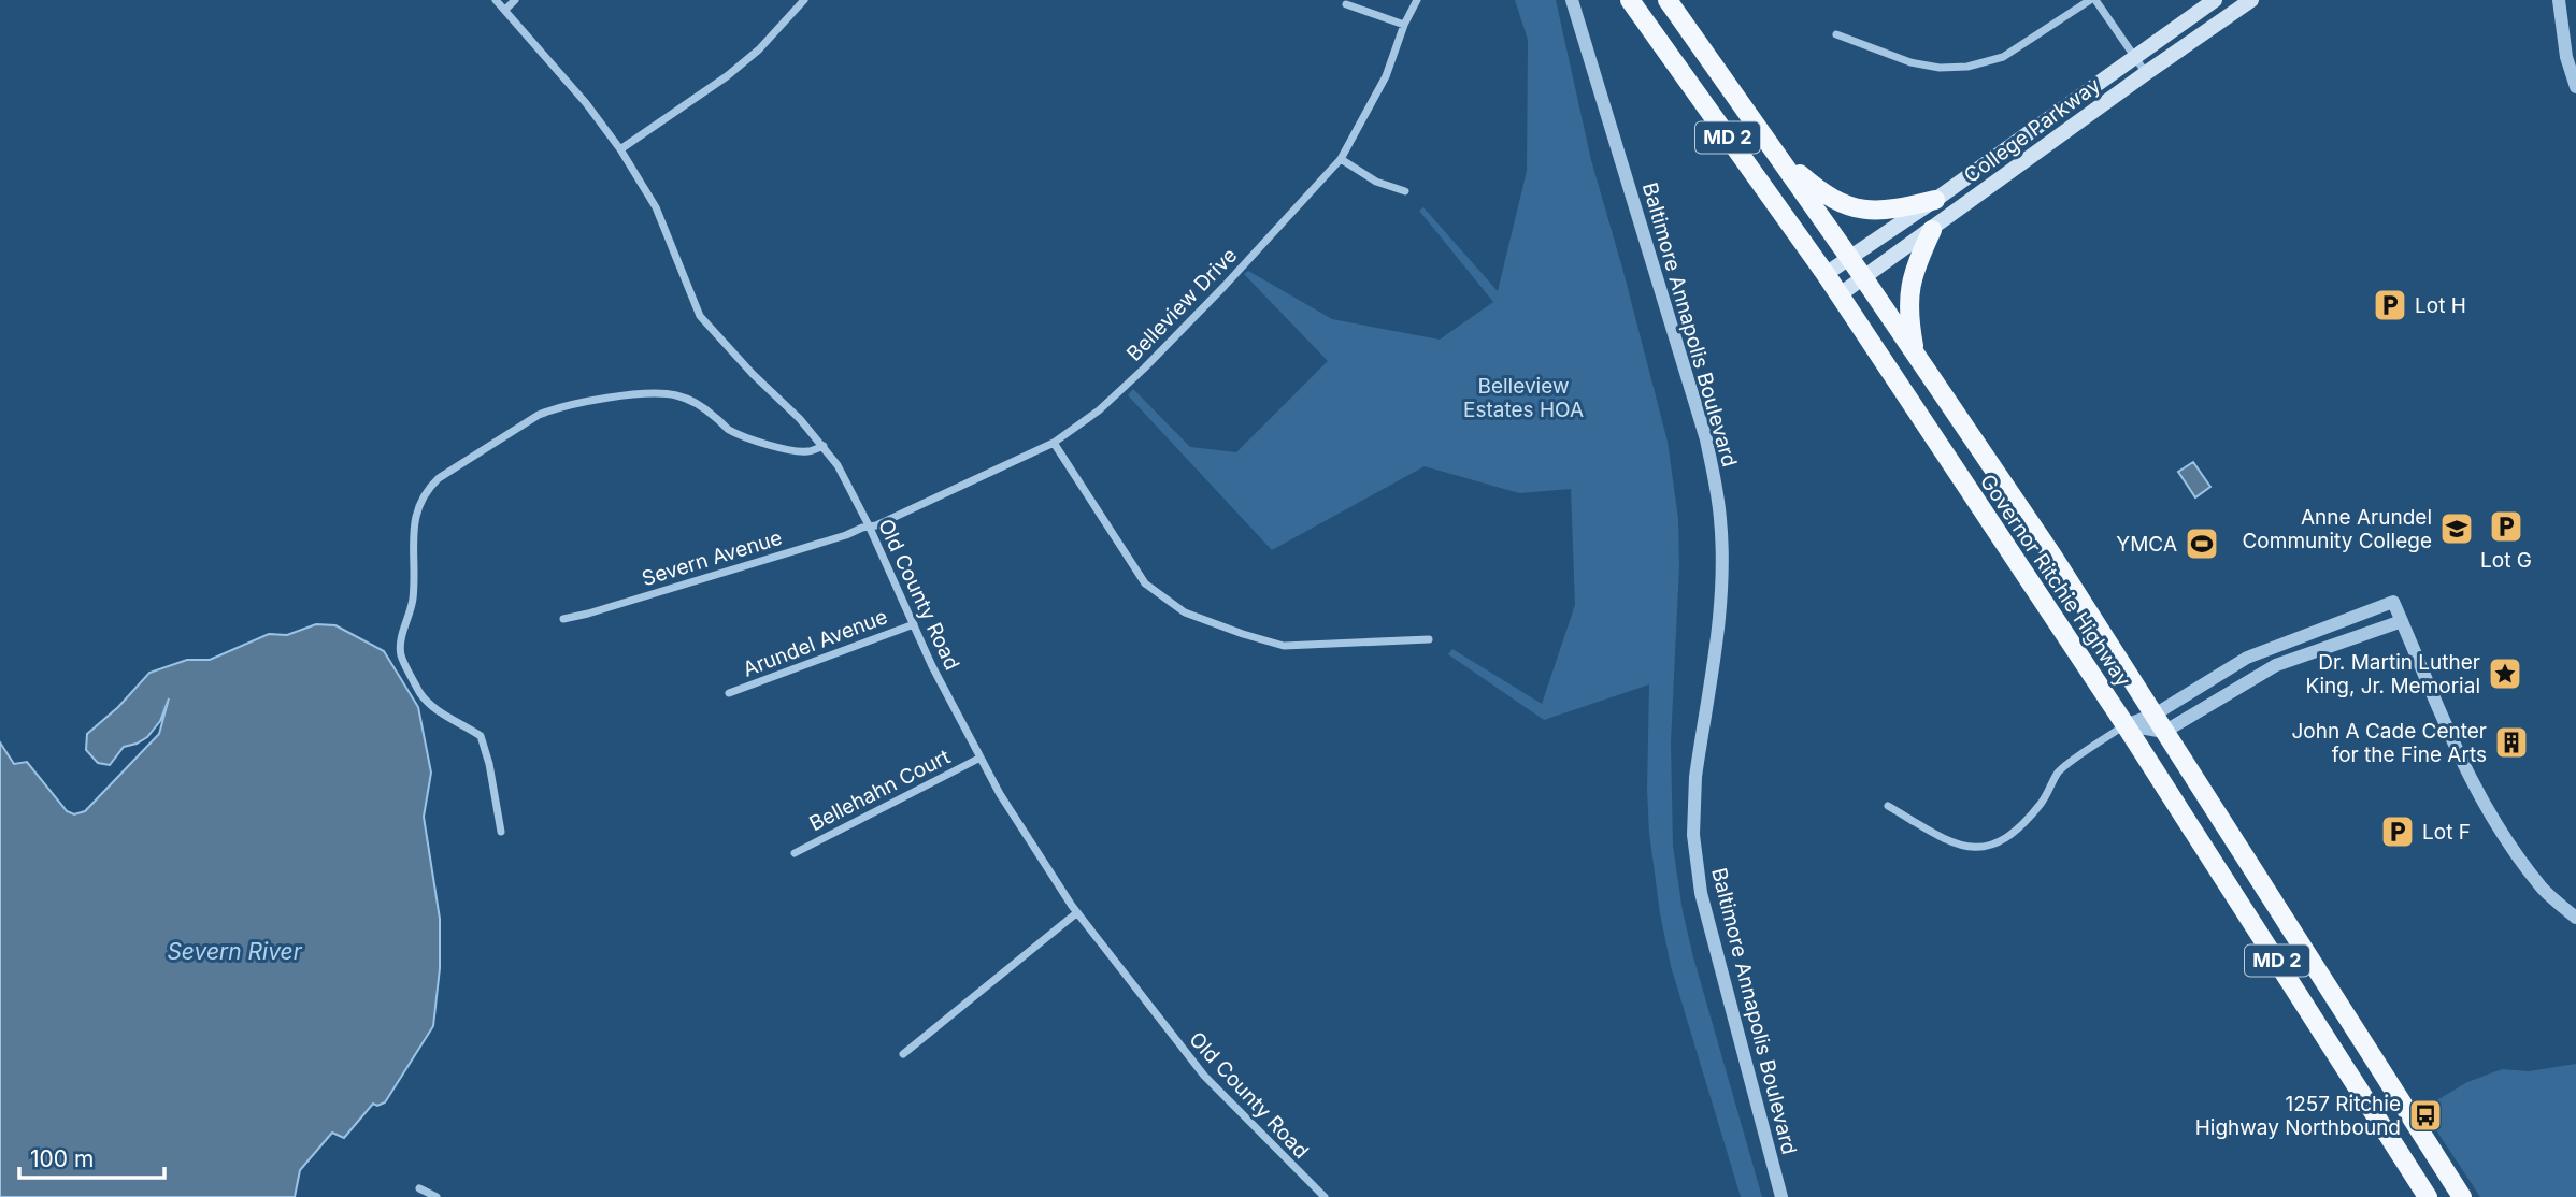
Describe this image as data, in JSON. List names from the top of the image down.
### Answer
{
  "streets": {
    "highway": ["MD 2", "Governor Ritchie Highway"],
    "main road": ["College Parkway"],
    "street": [
      "Belleview Drive",
      "Baltimore Annapolis Boulevard",
      "Severn Avenue",
      "Old County Road",
      "Arundel Avenue",
      "Bellehahn Court"
    ]
  },
  "crossings": [
    ["College Parkway", "Governor Ritchie Highway"],
    ["Belleview Drive", "Severn Avenue"],
    ["Belleview Drive", "Old County Road"],
    ["Severn Avenue", "Old County Road"],
    ["Old County Road", "Arundel Avenue"],
    ["Old County Road", "Bellehahn Court"]
  ],
  "water": ["Severn River"],
  "parks": ["Belleview Estates HOA"],
  "places": {
    "parking": ["Lot H", "Lot G", "Lot F"],
    "school or university": ["Anne Arundel Community College"],
    "sports": ["YMCA"],
    "place": ["Dr. Martin Luther King, Jr. Memorial"],
    "building": ["John A Cade Center for the Fine Arts"],
    "bus stop": ["1257 Ritchie Highway Northbound"]
  },
  "scale_bar": "100 m"
}
